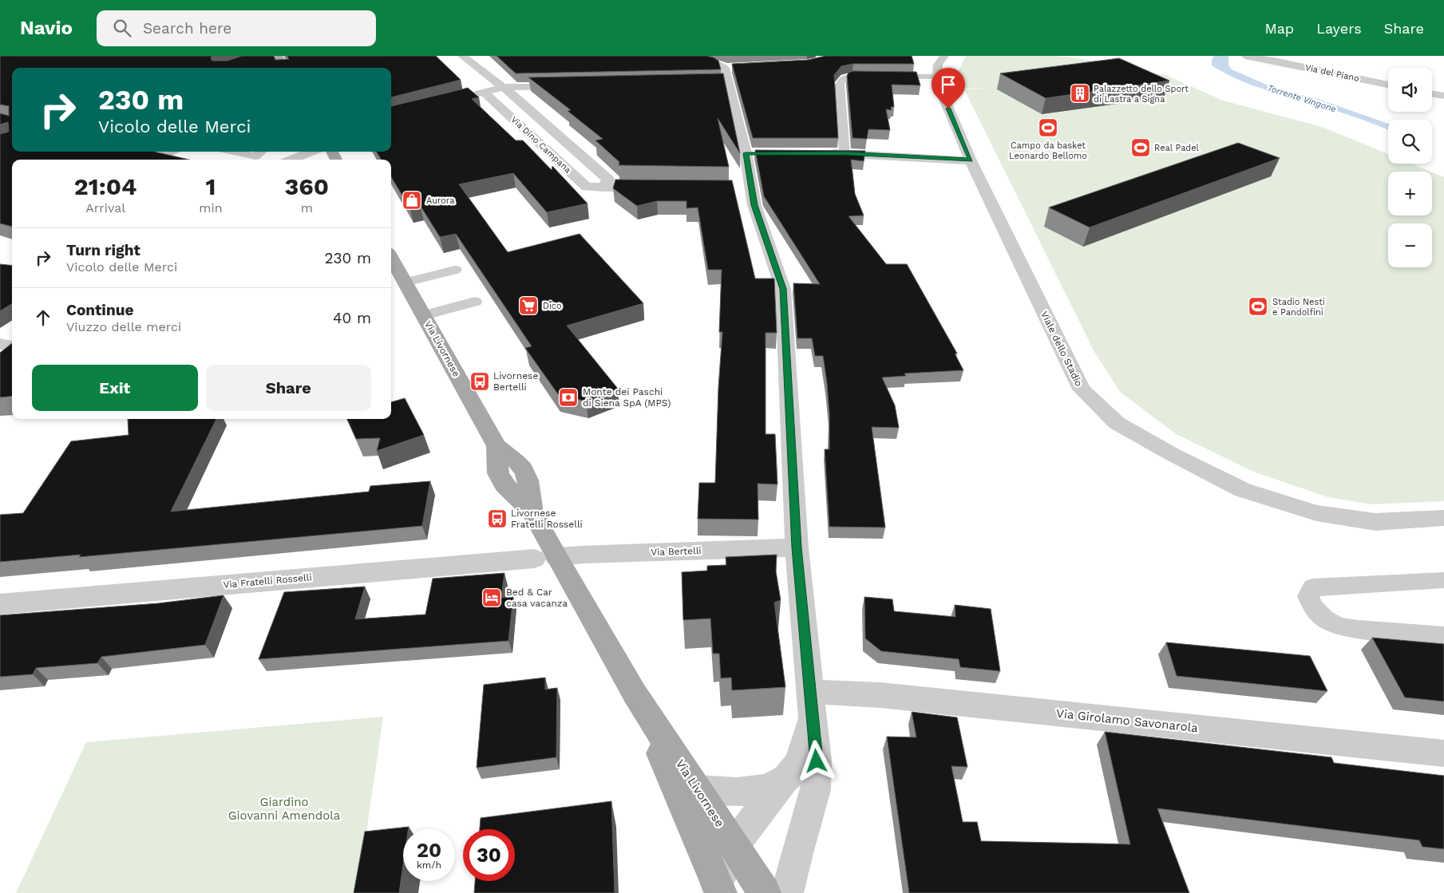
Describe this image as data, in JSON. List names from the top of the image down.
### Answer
{
  "streets": {
    "main road": ["Via Livornese"],
    "street": [
      "Via del Piano",
      "Via Dino Campana",
      "Viale dello Stadio",
      "Via Bertelli",
      "Via Fratelli Rosselli",
      "Via Girolamo Savonarola"
    ]
  },
  "crossings": [
    ["Via Livornese", "Via Bertelli"],
    ["Via Livornese", "Via Fratelli Rosselli"],
    ["Via Bertelli", "Via Fratelli Rosselli"]
  ],
  "water": ["Torrente Vingone"],
  "parks": ["Giardino Giovanni Amendola"],
  "places": {
    "building": ["Palazzetto dello Sport di Lastra a Signa"],
    "sports": ["Campo da basket Leonardo Bellomo", "Real Padel", "Stadio Nesti e Pandolfini"],
    "shop": ["Aurora"],
    "supermarket": ["Dico"],
    "bus stop": ["Livornese Bertelli", "Livornese Fratelli Rosselli"],
    "bank": ["Monte dei Paschi di Siena SpA (MPS)"],
    "hotel": ["Bed & Car casa vacanza"]
  },
  "page": {
    "header": "Navio",
    "search": "Search here",
    "nav": ["Map", "Layers", "Share"],
    "map_buttons": ["+", "−"],
    "turn": ["230 m", "Vicolo delle Merci"],
    "eta": [
      "21:04",
      "Arrival",
      "1",
      "min",
      "360",
      "m"
    ],
    "list": [
      {
        "name": "Turn right",
        "note": "Vicolo delle Merci",
        "value": "230 m"
      },
      {
        "name": "Continue",
        "note": "Viuzzo delle merci",
        "value": "40 m"
      }
    ],
    "buttons": ["Exit", "Share"],
    "speed": "20 km/h",
    "limit": "30"
  }
}
